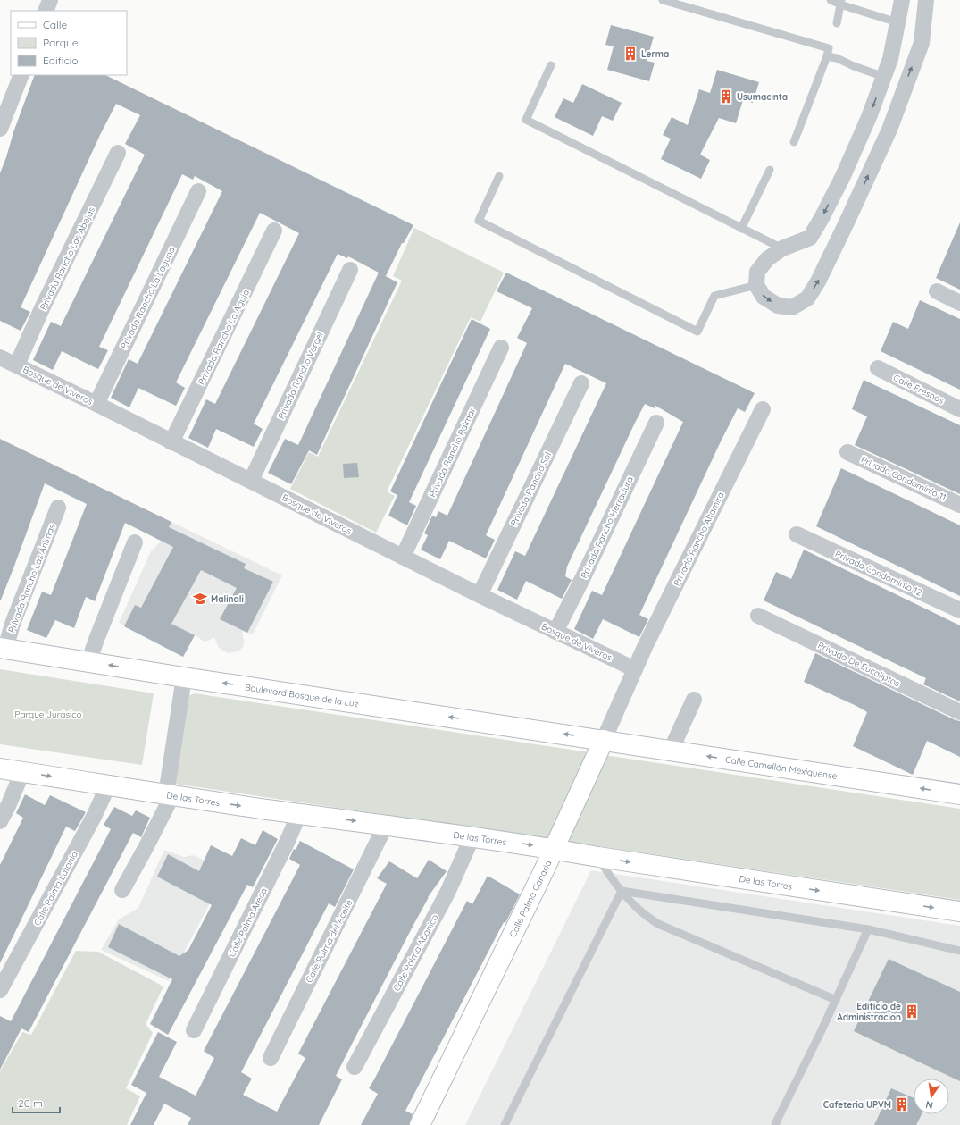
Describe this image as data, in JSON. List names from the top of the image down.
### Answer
{
  "streets": {
    "main road": [
      "Boulevard Bosque de la Luz",
      "Calle Camellón Mexiquense",
      "De las Torres",
      "Calle Palma Canaria"
    ],
    "street": [
      "Privada Rancho Las Abejas",
      "Privada Rancho La Laguna",
      "Privada Rancho La Aguja",
      "Privada Rancho Vergel",
      "Bosque de Viveros",
      "Calle Fresnos",
      "Privada Rancho Palmar",
      "Privada Condominio 11",
      "Privada Rancho Sol",
      "Privada Rancho Herradura",
      "Privada Rancho Altamira",
      "Privada Condominio 12",
      "Privada Rancho Las Ánimas",
      "Privada De Eucaliptos",
      "Calle Palma Latania",
      "Calle Palma Areca",
      "Calle Palma del Aceite",
      "Calle Palma Abanico"
    ]
  },
  "crossings": [
    ["Privada Rancho Las Abejas", "Bosque de Viveros"],
    ["Privada Rancho La Laguna", "Bosque de Viveros"],
    ["Privada Rancho La Aguja", "Bosque de Viveros"],
    ["Privada Rancho Vergel", "Bosque de Viveros"],
    ["Bosque de Viveros", "Privada Rancho Palmar"],
    ["Bosque de Viveros", "Privada Rancho Sol"],
    ["Bosque de Viveros", "Privada Rancho Herradura"],
    ["Bosque de Viveros", "Privada Rancho Altamira"],
    ["Bosque de Viveros", "Calle Palma Canaria"],
    ["Privada Rancho Altamira", "Calle Palma Canaria"],
    ["Privada Rancho Las Ánimas", "Boulevard Bosque de la Luz"],
    ["Boulevard Bosque de la Luz", "Calle Camellón Mexiquense"],
    ["Boulevard Bosque de la Luz", "Calle Palma Canaria"],
    ["Calle Camellón Mexiquense", "Calle Palma Canaria"],
    ["De las Torres", "Calle Palma Latania"],
    ["De las Torres", "Calle Palma Canaria"],
    ["De las Torres", "Calle Palma Areca"],
    ["De las Torres", "Calle Palma del Aceite"],
    ["De las Torres", "Calle Palma Abanico"]
  ],
  "one_way": ["Boulevard Bosque de la Luz", "Calle Camellón Mexiquense", "De las Torres"],
  "parks": ["Parque Jurásico"],
  "places": {
    "building": [
      "Lerma",
      "Usumacinta",
      "Edificio de Administracion",
      "Cafeteria UPVM"
    ],
    "school or university": ["Malinali"]
  },
  "legend": ["Calle", "Parque", "Edificio"],
  "scale_bar": "20 m",
  "north": "bottom"
}
